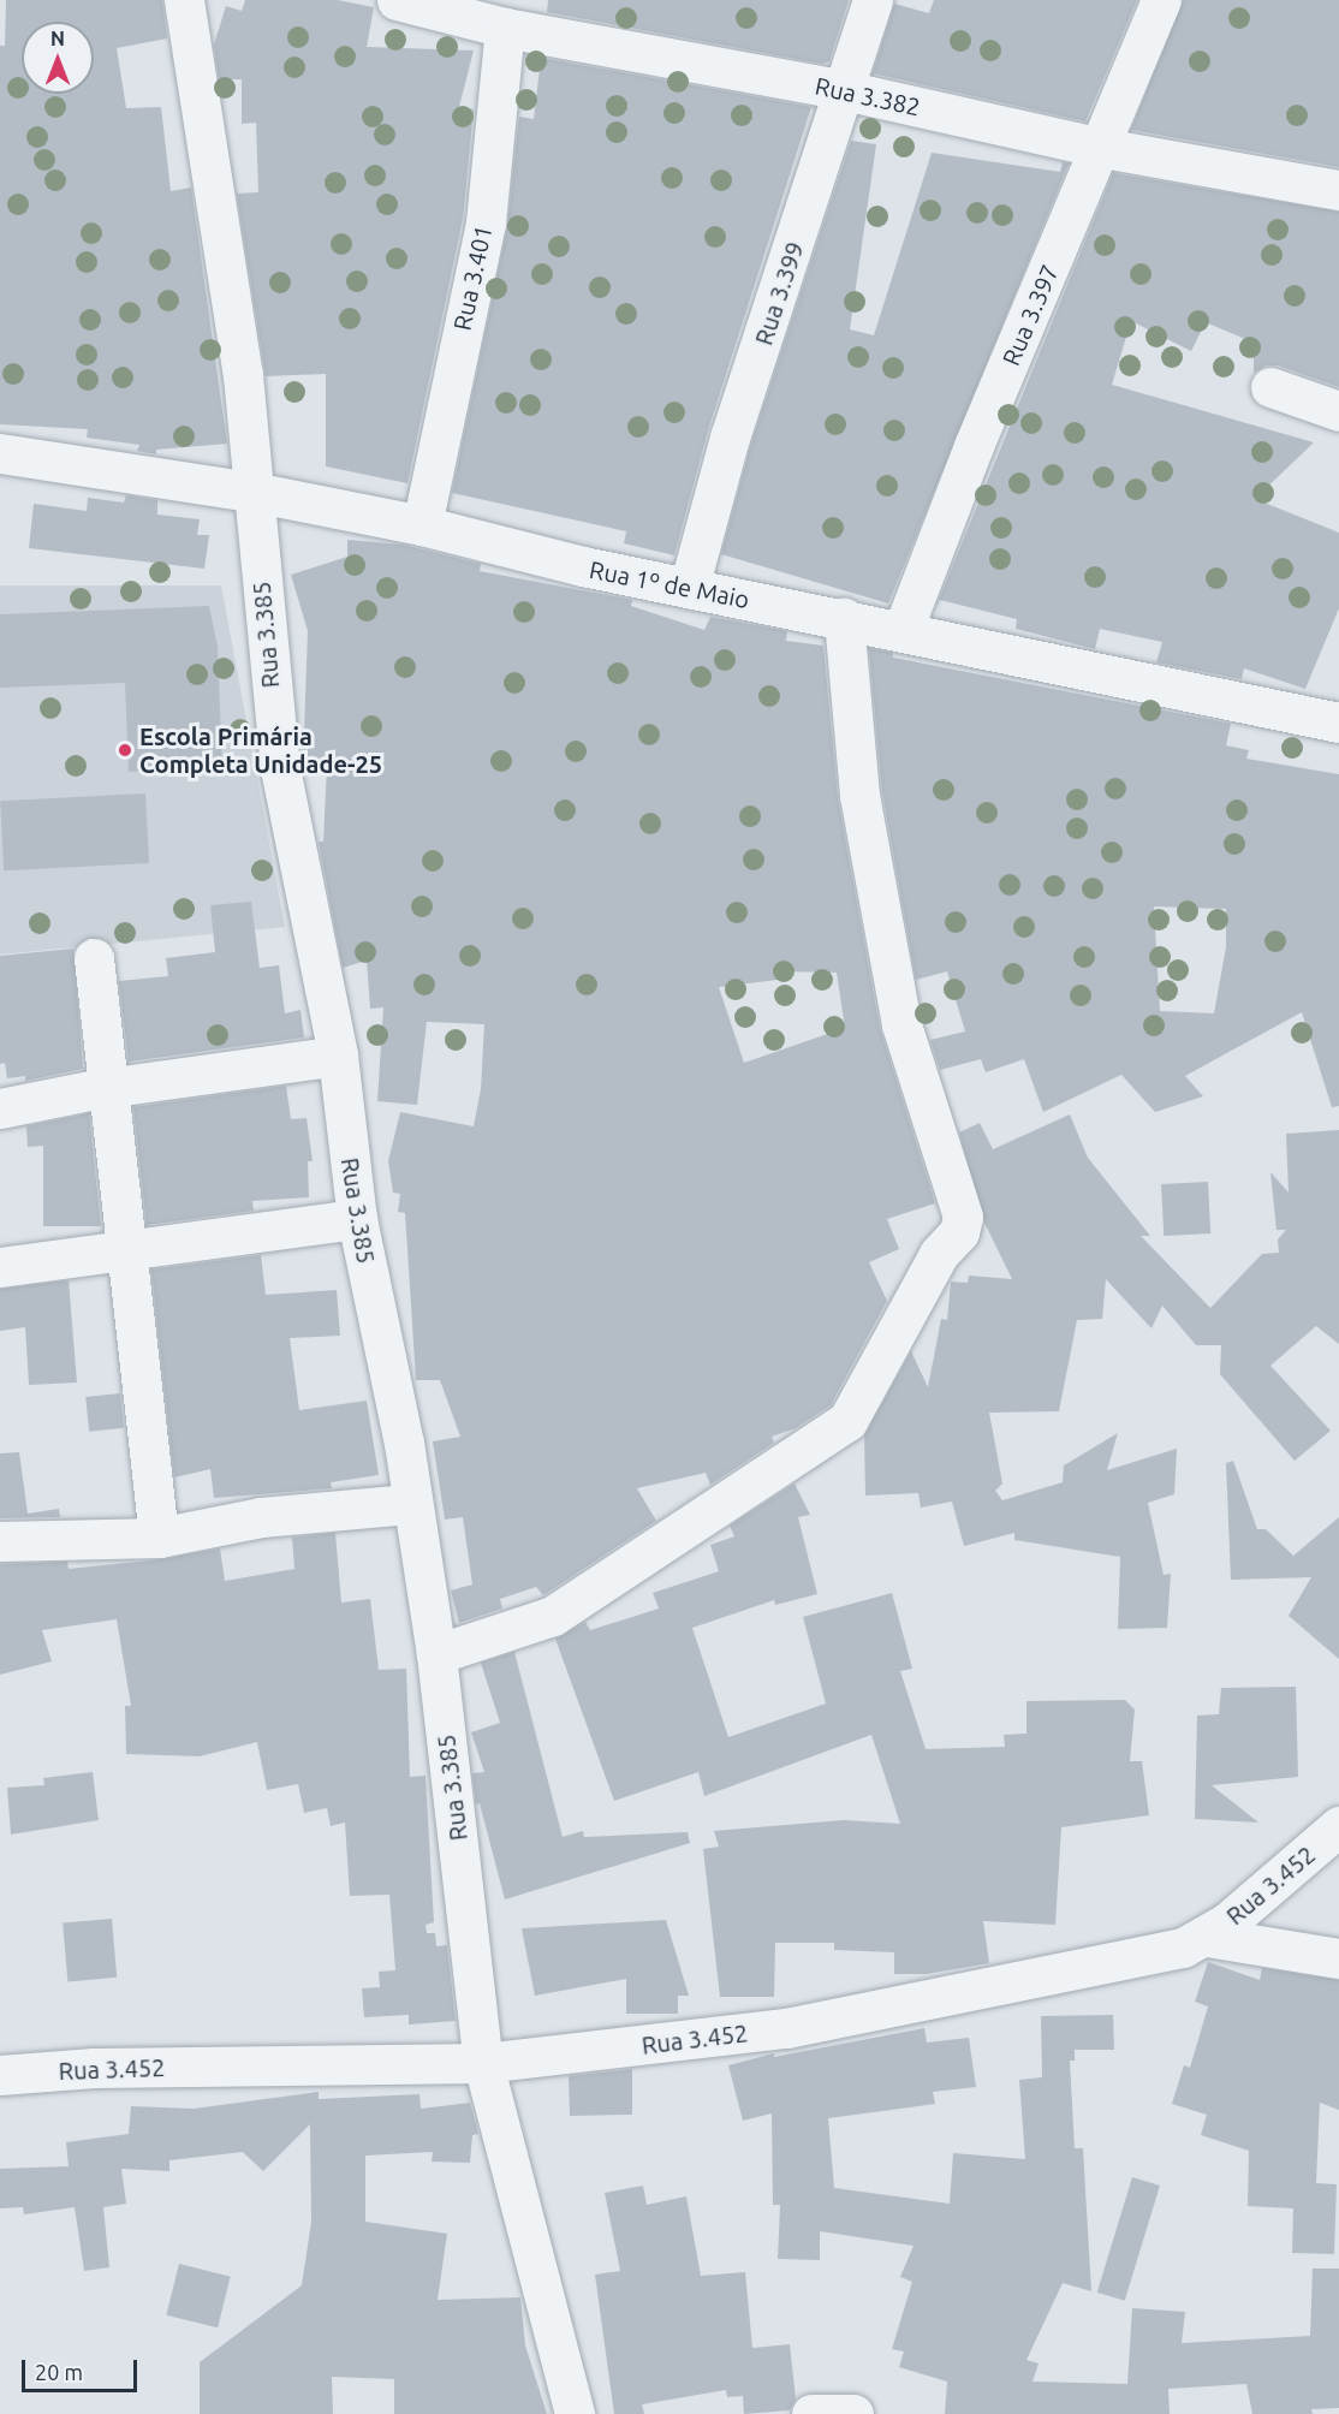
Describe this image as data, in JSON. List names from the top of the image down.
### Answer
{
  "streets": {
    "street": [
      "Rua 3.382",
      "Rua 3.401",
      "Rua 3.399",
      "Rua 3.397",
      "Rua 1º de Maio",
      "Rua 3.385",
      "Rua 3.452"
    ]
  },
  "crossings": [
    ["Rua 3.382", "Rua 3.401"],
    ["Rua 3.382", "Rua 3.399"],
    ["Rua 3.382", "Rua 3.397"],
    ["Rua 3.401", "Rua 1º de Maio"],
    ["Rua 3.399", "Rua 1º de Maio"],
    ["Rua 3.397", "Rua 1º de Maio"],
    ["Rua 1º de Maio", "Rua 3.385"],
    ["Rua 3.385", "Rua 3.452"]
  ],
  "places": ["Escola Primária Completa Unidade-25"],
  "scale_bar": "20 m",
  "north": "top"
}
